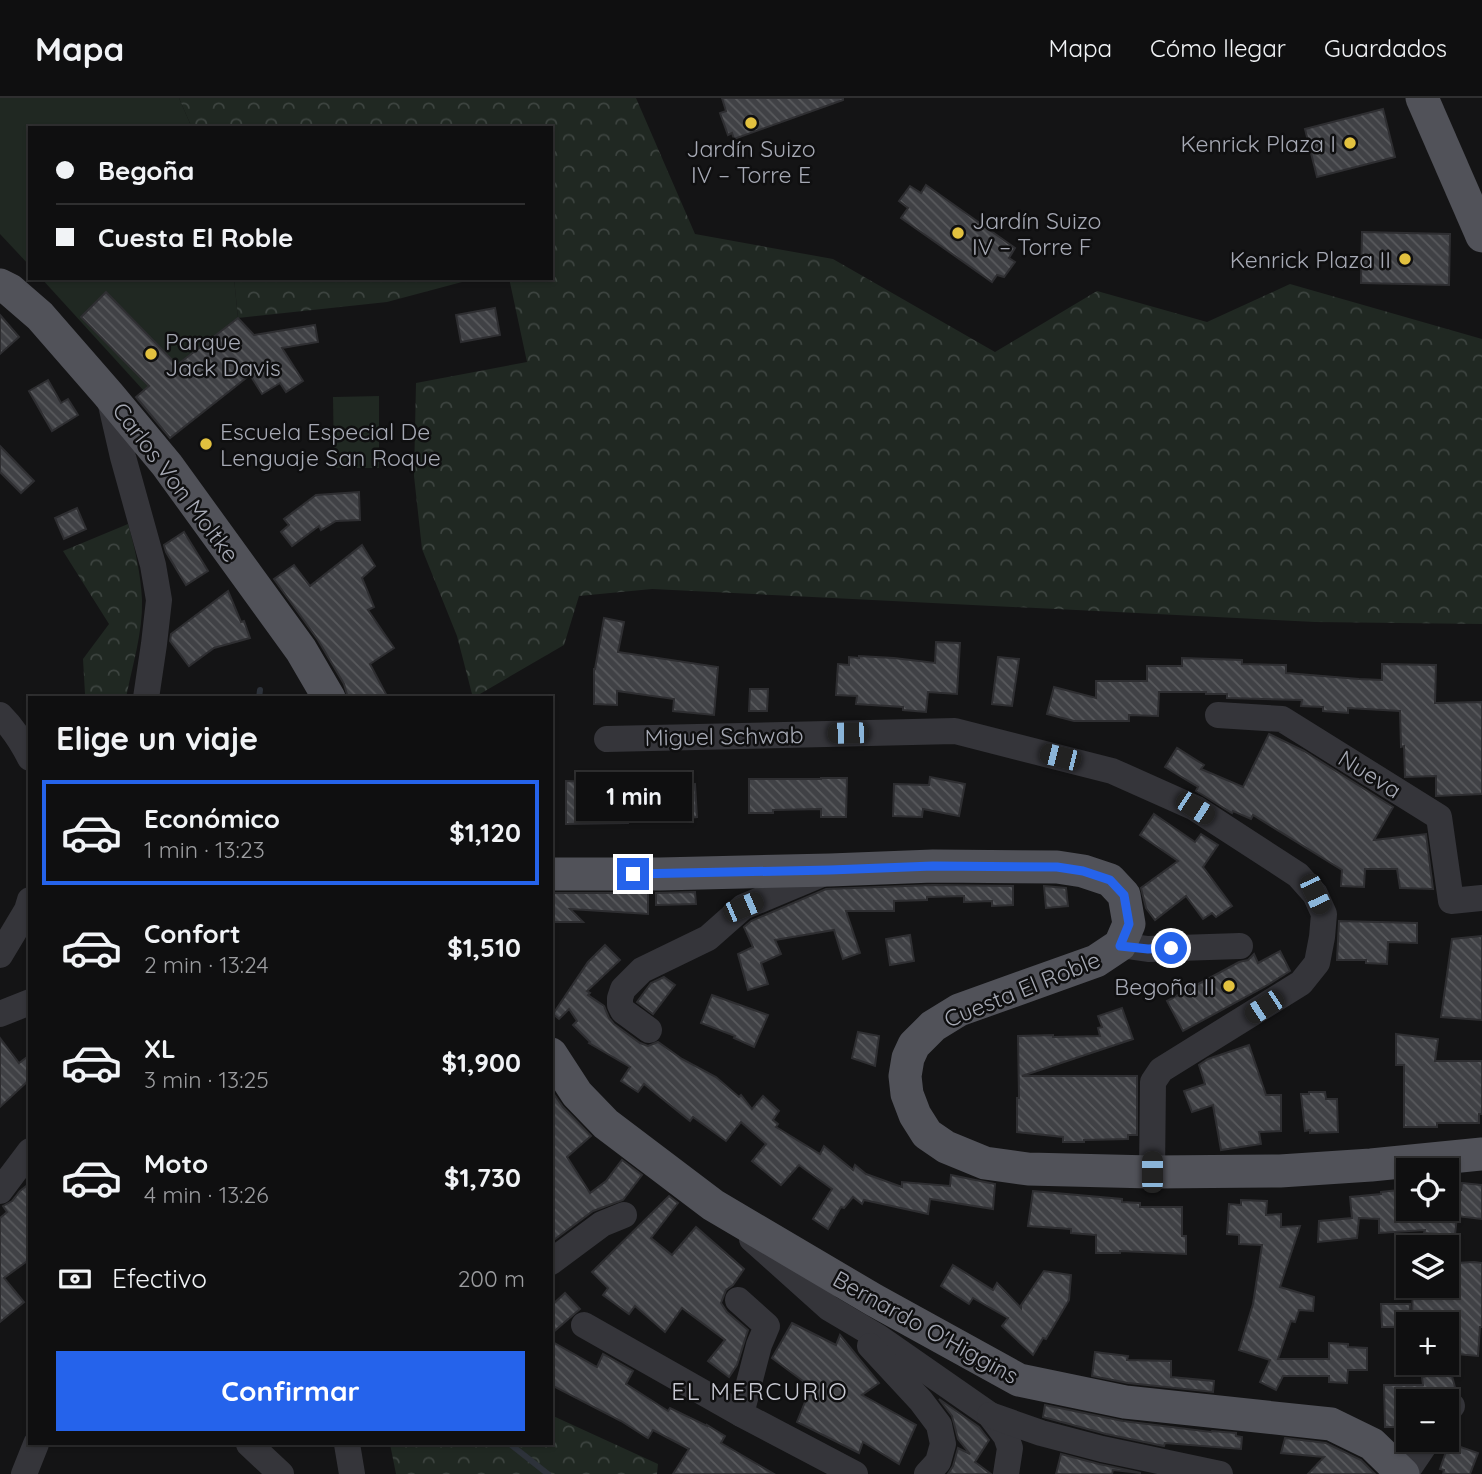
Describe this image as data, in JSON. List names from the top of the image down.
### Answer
{
  "streets": {
    "main road": ["Carlos Von Moltke", "Cuesta El Roble", "Bernardo O'Higgins"],
    "street": ["Miguel Schwab", "Nueva"]
  },
  "crossings": [
    ["Miguel Schwab", "Cuesta El Roble"]
  ],
  "districts": ["EL MERCURIO"],
  "places": [
    "Jardín Suizo IV – Torre E",
    "Kenrick Plaza I",
    "Jardín Suizo IV – Torre F",
    "Kenrick Plaza II",
    "Parque Jack Davis",
    "Escuela Especial De Lenguaje San Roque",
    "Begoña II"
  ],
  "page": {
    "header": "Mapa",
    "nav": ["Mapa", "Cómo llegar", "Guardados"],
    "banner": ["Begoña", "Cuesta El Roble"],
    "heading": "Elige un viaje",
    "bubble": "1 min",
    "list": [
      {
        "name": "Económico",
        "note": "1 min · 13:23",
        "value": "$1,120"
      },
      {
        "name": "Confort",
        "note": "2 min · 13:24",
        "value": "$1,510"
      },
      {
        "name": "XL",
        "note": "3 min · 13:25",
        "value": "$1,900"
      },
      {
        "name": "Moto",
        "note": "4 min · 13:26",
        "value": "$1,730"
      }
    ],
    "map_buttons": ["+", "−"],
    "pay": ["Efectivo", "200 m"],
    "buttons": "Confirmar"
  }
}
